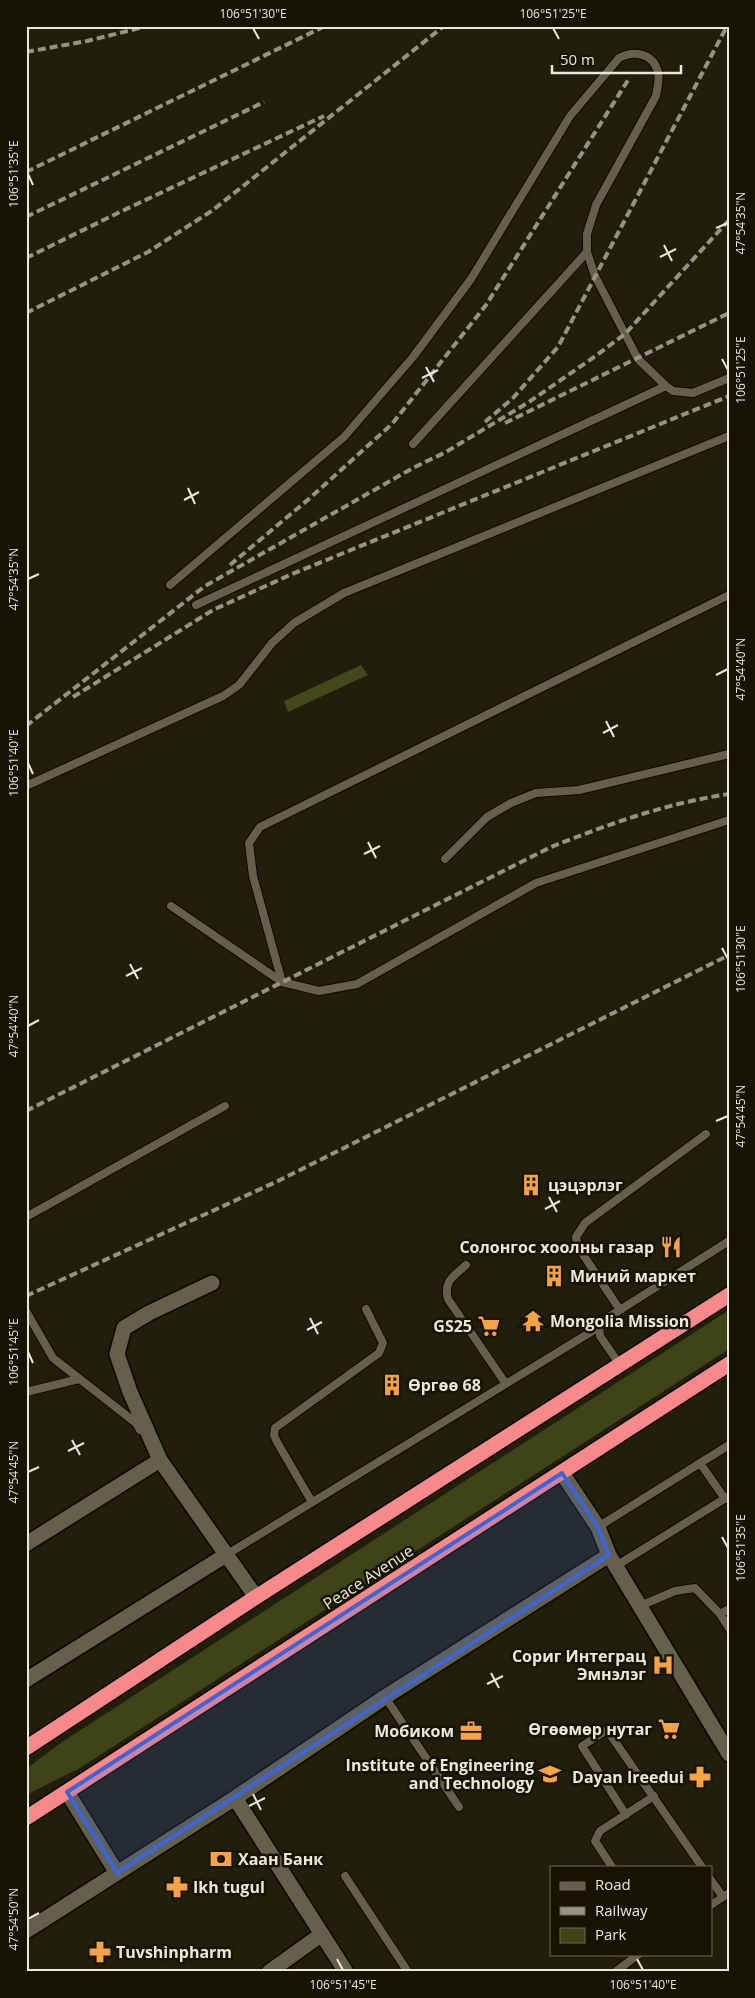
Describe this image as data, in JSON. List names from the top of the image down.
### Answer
{
  "streets": {
    "highway": ["Peace Avenue"]
  },
  "places": {
    "building": ["цэцэрлэг", "Миний маркет", "Өргөө 68"],
    "restaurant": ["Солонгос хоолны газар"],
    "temple": ["Mongolia Mission"],
    "supermarket": ["GS25", "Өгөөмөр нутаг"],
    "hospital": ["Сориг Интеграц Эмнэлэг"],
    "office": ["Мобиком"],
    "school or university": ["Institute of Engineering and Technology"],
    "pharmacy": ["Dayan Ireedui", "Ikh tugul", "Tuvshinpharm"],
    "bank": ["Хаан Банк"]
  },
  "legend": ["Road", "Railway", "Park"],
  "scale_bar": "50 m",
  "coordinates": [
    "106°51'30\"E",
    "106°51'25\"E",
    "106°51'35\"E",
    "47°54'35\"N",
    "47°54'40\"N",
    "106°51'40\"E",
    "47°54'45\"N",
    "106°51'45\"E",
    "47°54'50\"N"
  ]
}
